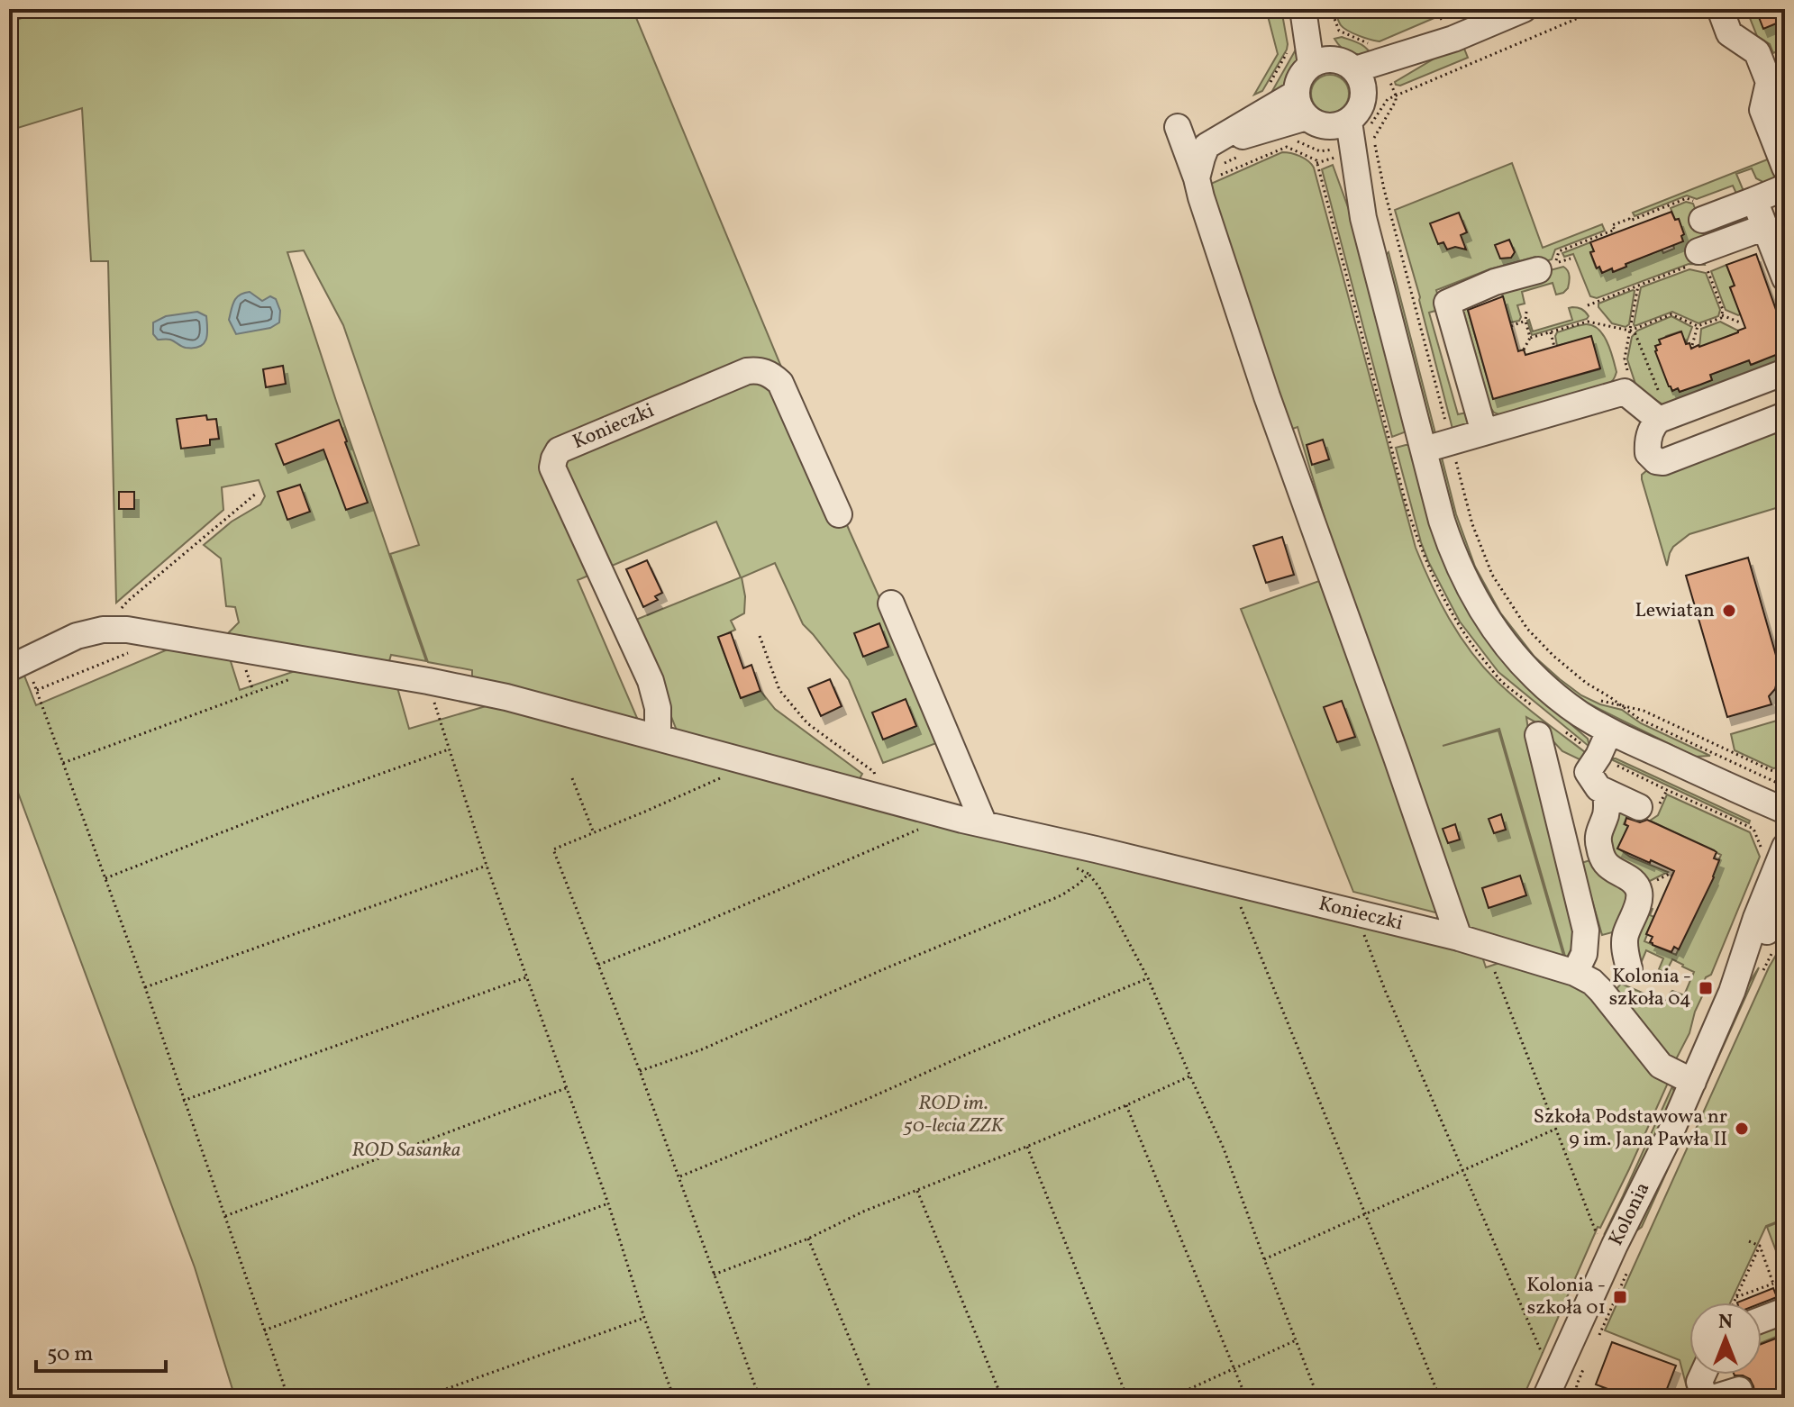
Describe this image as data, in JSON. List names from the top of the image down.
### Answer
{
  "streets": {
    "street": ["Konieczki", "Kolonia"]
  },
  "crossings": [
    ["Konieczki", "Kolonia"]
  ],
  "parks": ["ROD im. 50-lecia ZZK", "ROD Sasanka"],
  "places": {
    "other": ["Lewiatan", "Szkoła Podstawowa nr 9 im. Jana Pawła II"],
    "transit": ["Kolonia - szkoła 04", "Kolonia - szkoła 01"]
  },
  "scale_bar": "50 m",
  "north": "top"
}
